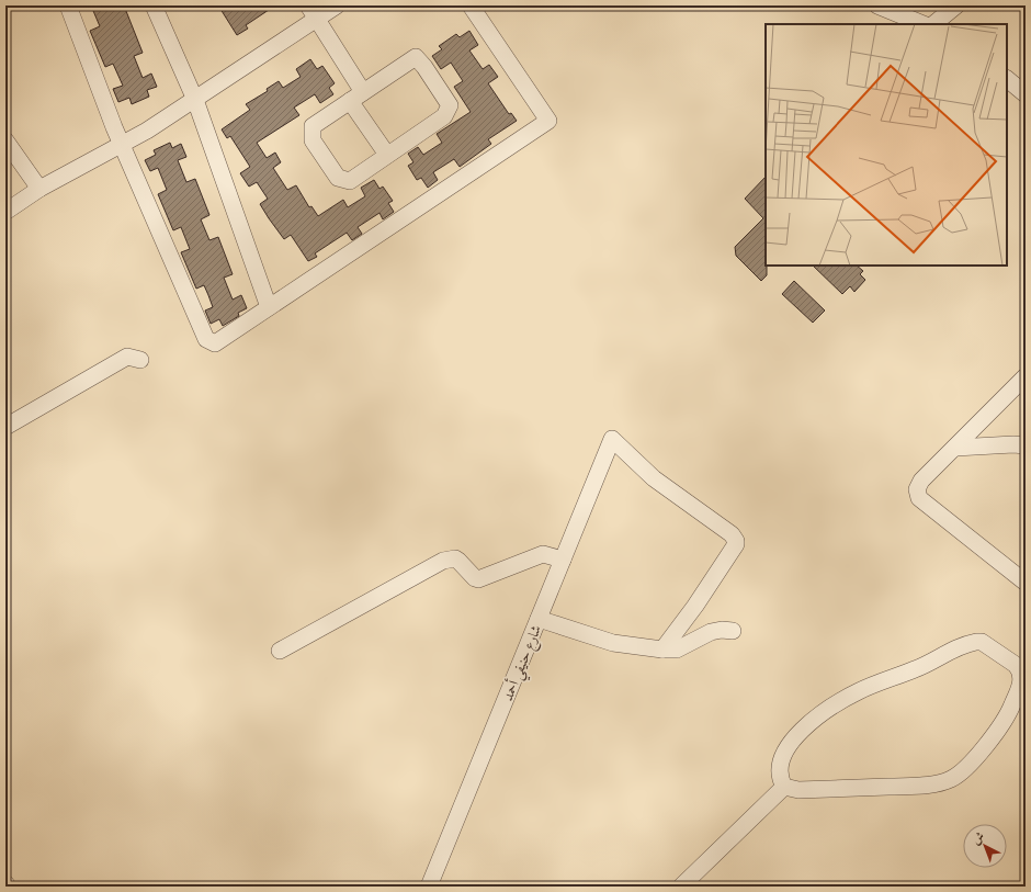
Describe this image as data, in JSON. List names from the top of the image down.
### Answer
{
  "streets": {
    "street": ["شارع حنيفي أحمد"]
  },
  "north": "top left"
}
